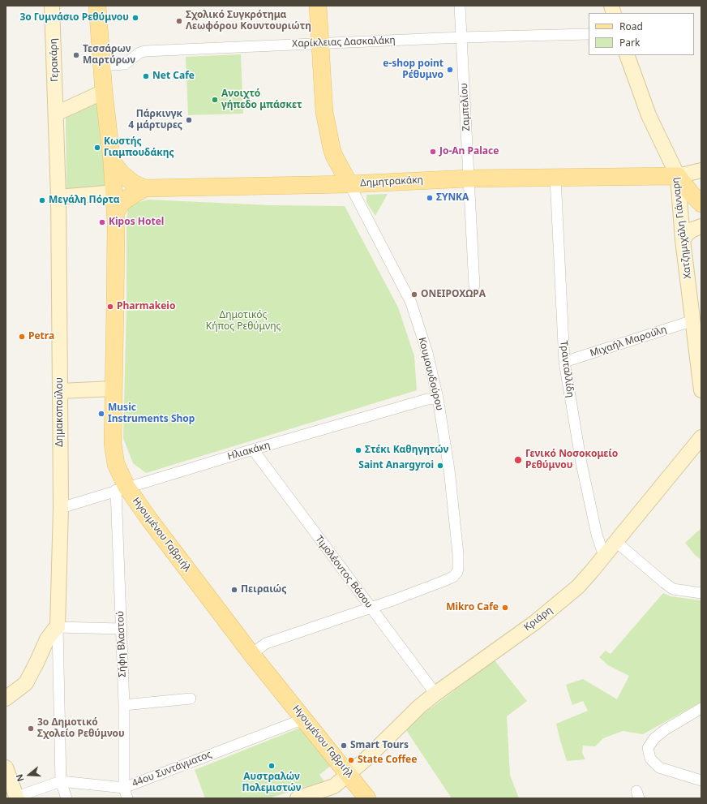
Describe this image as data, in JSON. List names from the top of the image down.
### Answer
{
  "streets": {
    "main road": ["Δημητρακάκη", "Ηγουμένου Γαβριήλ"],
    "street": [
      "Χαρίκλειας Δασκαλάκη",
      "Γερακάρη",
      "Ζαμπελίου",
      "Χατζημιχάλη Γιάνναρη",
      "Μιχαήλ Μαρούλη",
      "Τρανταλλίδη",
      "Κουμουνδούρου",
      "Δημακοπούλου",
      "Ηλιακάκη",
      "Τιμολέοντος Βάσου",
      "Κριάρη",
      "Σήφη Βλαστού",
      "44ου Συντάγματος"
    ]
  },
  "crossings": [
    ["Χαρίκλειας Δασκαλάκη", "Ζαμπελίου"],
    ["Ζαμπελίου", "Δημητρακάκη"],
    ["Δημητρακάκη", "Χατζημιχάλη Γιάνναρη"],
    ["Δημητρακάκη", "Τρανταλλίδη"],
    ["Δημητρακάκη", "Κουμουνδούρου"],
    ["Δημητρακάκη", "Ηγουμένου Γαβριήλ"],
    ["Χατζημιχάλη Γιάνναρη", "Μιχαήλ Μαρούλη"],
    ["Μιχαήλ Μαρούλη", "Τρανταλλίδη"],
    ["Τρανταλλίδη", "Κριάρη"],
    ["Κουμουνδούρου", "Ηλιακάκη"],
    ["Κουμουνδούρου", "Τιμολέοντος Βάσου"],
    ["Δημακοπούλου", "Ηλιακάκη"],
    ["Ηλιακάκη", "Ηγουμένου Γαβριήλ"],
    ["Ηλιακάκη", "Τιμολέοντος Βάσου"],
    ["Ηλιακάκη", "Σήφη Βλαστού"],
    ["Ηγουμένου Γαβριήλ", "Κριάρη"],
    ["Ηγουμένου Γαβριήλ", "Σήφη Βλαστού"],
    ["Ηγουμένου Γαβριήλ", "44ου Συντάγματος"],
    ["Τιμολέοντος Βάσου", "Κριάρη"],
    ["Σήφη Βλαστού", "44ου Συντάγματος"]
  ],
  "parks": ["Δημοτικός Κήπος Ρεθύμνης"],
  "places": [
    "3o Γυμνάσιο Ρεθύμνου",
    "Σχολικό Συγκρότημα Λεωφόρου Κουντουριώτη",
    "Τεσσάρων Μαρτύρων",
    "e-shop point Ρέθυμνο",
    "Net Cafe",
    "Ανοιχτό γήπεδο μπάσκετ",
    "Πάρκινγκ 4 μάρτυρες",
    "Κωστής Γιαμπουδάκης",
    "Jo-An Palace",
    "ΣΥΝΚΑ",
    "Μεγάλη Πόρτα",
    "Kipos Hotel",
    "ΟΝΕΙΡΟΧΩΡΑ",
    "Pharmakeio",
    "Petra",
    "Music Instruments Shop",
    "Στέκι Καθηγητών",
    "Γενικό Νοσοκομείο Ρεθύμνου",
    "Saint Anargyroi",
    "Πειραιώς",
    "Mikro Cafe",
    "3ο Δημοτικό Σχολείο Ρεθύμνου",
    "Smart Tours",
    "State Coffee",
    "Αυστραλών Πολεμιστών"
  ],
  "legend": ["Road", "Park"],
  "north": "left"
}
